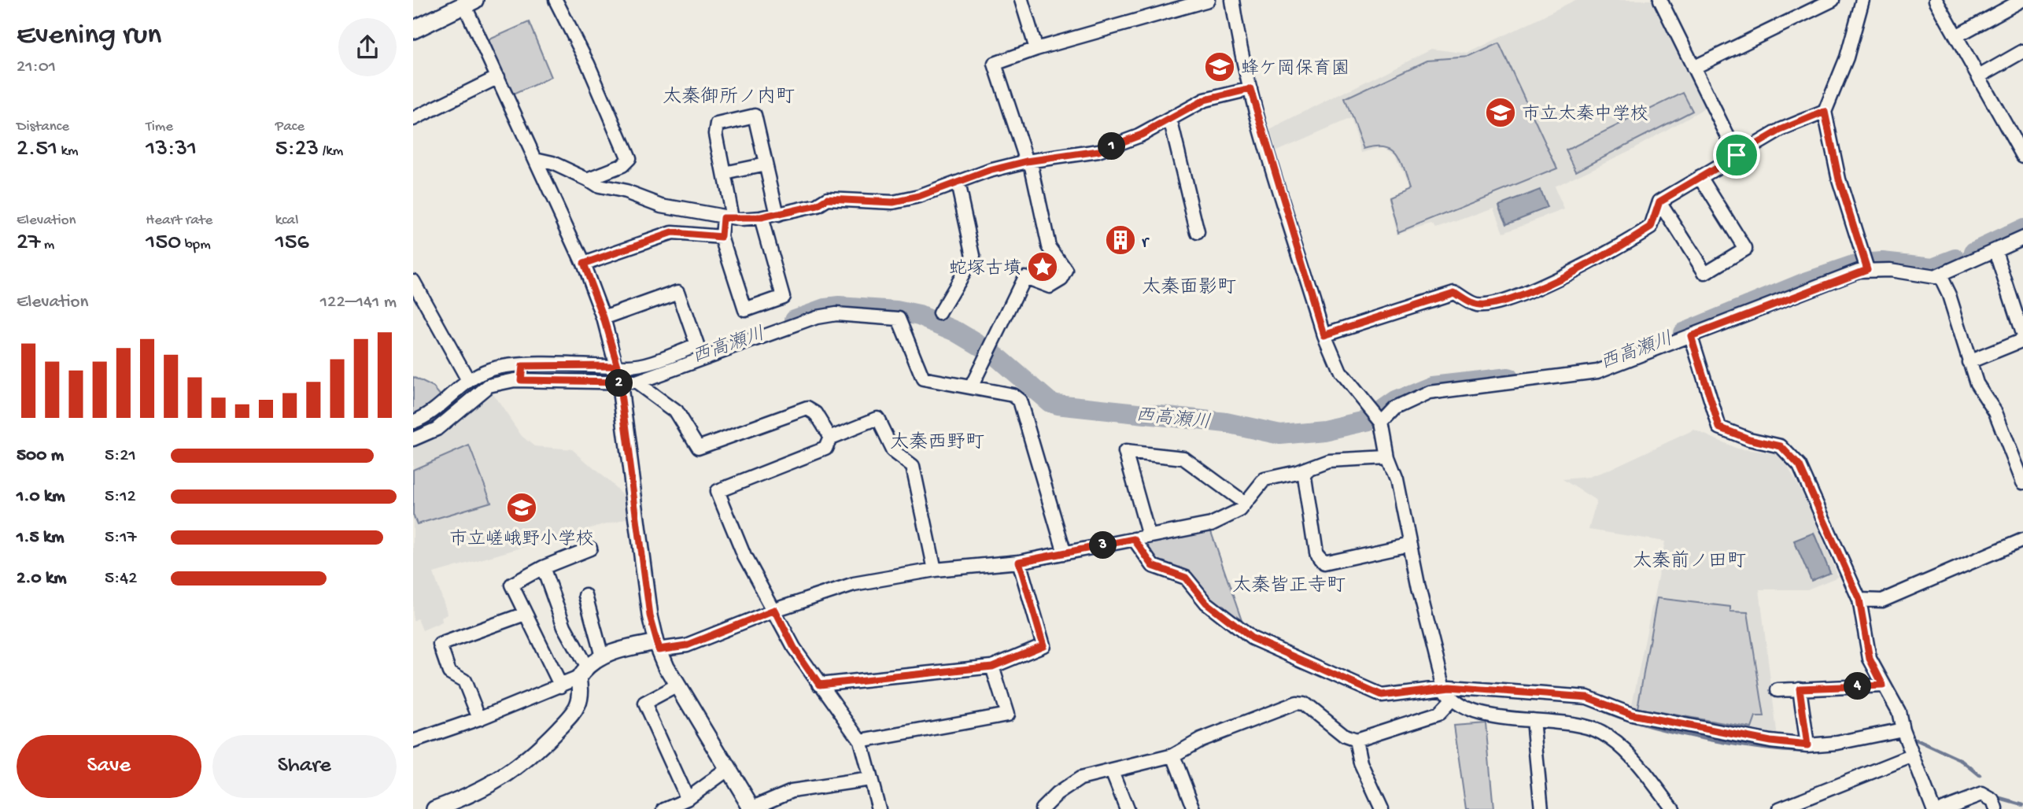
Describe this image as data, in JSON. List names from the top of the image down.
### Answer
{
  "districts": [
    "太秦御所ノ内町",
    "太秦面影町",
    "太秦西野町",
    "太秦前ノ田町",
    "太秦皆正寺町"
  ],
  "water": ["西高瀬川"],
  "places": {
    "school or university": ["蜂ケ岡保育園", "市立太秦中学校", "市立嵯峨野小学校"],
    "building": ["r"],
    "place": ["蛇塚古墳"]
  },
  "page": {
    "heading": ["Evening run", "21:01"],
    "stats": [
      ["Distance", "2.51 km"],
      ["Time", "13:31"],
      ["Pace", "5:23 /km"],
      ["Elevation", "27 m"],
      ["Heart rate", "150 bpm"],
      ["kcal", "156"]
    ],
    "pins": [
      "1",
      "2",
      "3",
      "4"
    ],
    "chart": ["Elevation", "122–141 m"],
    "list": [
      {
        "name": "500 m",
        "note": "5:21"
      },
      {
        "name": "1.0 km",
        "note": "5:12"
      },
      {
        "name": "1.5 km",
        "note": "5:17"
      },
      {
        "name": "2.0 km",
        "note": "5:42"
      }
    ],
    "buttons": ["Save", "Share"]
  }
}
